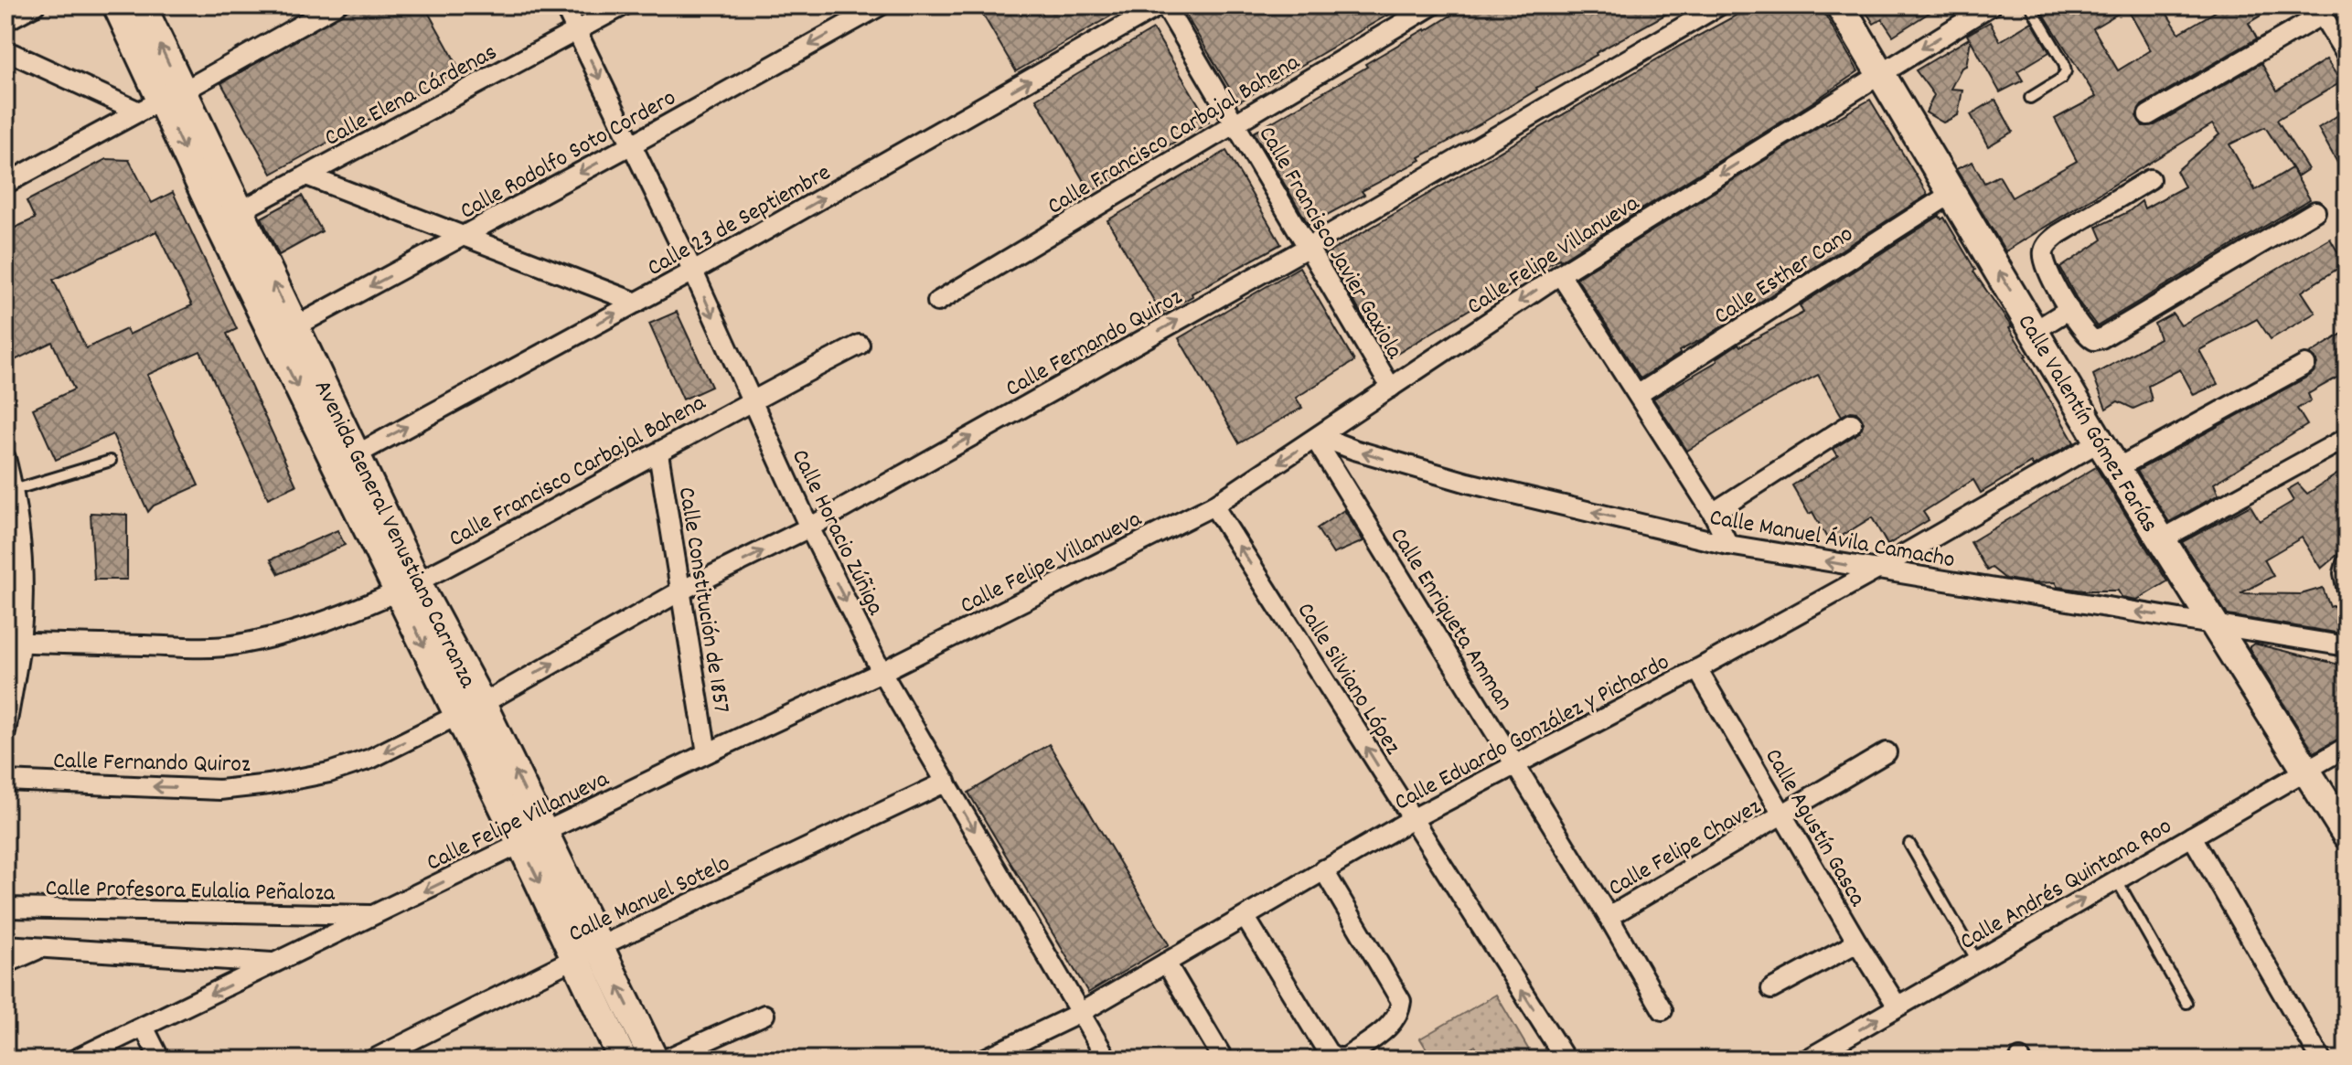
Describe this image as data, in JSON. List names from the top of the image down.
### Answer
{
  "streets": {
    "main road": ["Calle Valentín Gómez Farías", "Avenida General Venustiano Carranza"],
    "street": [
      "Calle Elena Cárdenas",
      "Calle Francisco Carbajal Bahena",
      "Calle Rodolfo Soto Cordero",
      "Calle 23 de Septiembre",
      "Calle Francisco Javier Gaxiola",
      "Calle Felipe Villanueva",
      "Calle Esther Cano",
      "Calle Fernando Quiroz",
      "Calle Horacio Zúñiga",
      "Calle Manuel Ávila Camacho",
      "Calle Constitución de 1857",
      "Calle Enriqueta Amman",
      "Calle Silviano López",
      "Calle Eduardo González y Pichardo",
      "Calle Agustín Gasca",
      "Calle Felipe Chavez",
      "Calle Andrés Quintana Roo",
      "Calle Profesora Eulalia Peñaloza",
      "Calle Manuel Sotelo"
    ]
  },
  "crossings": [
    ["Calle Elena Cárdenas", "Calle Horacio Zúñiga"],
    ["Calle Elena Cárdenas", "Avenida General Venustiano Carranza"],
    ["Calle Francisco Carbajal Bahena", "Calle Francisco Javier Gaxiola"],
    ["Calle Francisco Carbajal Bahena", "Calle Horacio Zúñiga"],
    ["Calle Francisco Carbajal Bahena", "Avenida General Venustiano Carranza"],
    ["Calle Francisco Carbajal Bahena", "Calle Constitución de 1857"],
    ["Calle Rodolfo Soto Cordero", "Calle Horacio Zúñiga"],
    ["Calle Rodolfo Soto Cordero", "Avenida General Venustiano Carranza"],
    ["Calle 23 de Septiembre", "Calle Francisco Javier Gaxiola"],
    ["Calle 23 de Septiembre", "Calle Horacio Zúñiga"],
    ["Calle 23 de Septiembre", "Avenida General Venustiano Carranza"],
    ["Calle Francisco Javier Gaxiola", "Calle Felipe Villanueva"],
    ["Calle Francisco Javier Gaxiola", "Calle Fernando Quiroz"],
    ["Calle Felipe Villanueva", "Calle Valentín Gómez Farías"],
    ["Calle Felipe Villanueva", "Calle Horacio Zúñiga"],
    ["Calle Felipe Villanueva", "Avenida General Venustiano Carranza"],
    ["Calle Felipe Villanueva", "Calle Manuel Ávila Camacho"],
    ["Calle Felipe Villanueva", "Calle Constitución de 1857"],
    ["Calle Felipe Villanueva", "Calle Enriqueta Amman"],
    ["Calle Felipe Villanueva", "Calle Silviano López"],
    ["Calle Felipe Villanueva", "Calle Profesora Eulalia Peñaloza"],
    ["Calle Esther Cano", "Calle Valentín Gómez Farías"],
    ["Calle Fernando Quiroz", "Calle Horacio Zúñiga"],
    ["Calle Fernando Quiroz", "Avenida General Venustiano Carranza"],
    ["Calle Fernando Quiroz", "Calle Constitución de 1857"],
    ["Calle Valentín Gómez Farías", "Calle Manuel Ávila Camacho"],
    ["Calle Valentín Gómez Farías", "Calle Eduardo González y Pichardo"],
    ["Calle Valentín Gómez Farías", "Calle Andrés Quintana Roo"],
    ["Calle Horacio Zúñiga", "Calle Eduardo González y Pichardo"],
    ["Calle Horacio Zúñiga", "Calle Manuel Sotelo"],
    ["Avenida General Venustiano Carranza", "Calle Manuel Sotelo"],
    ["Calle Manuel Ávila Camacho", "Calle Enriqueta Amman"],
    ["Calle Manuel Ávila Camacho", "Calle Eduardo González y Pichardo"],
    ["Calle Enriqueta Amman", "Calle Eduardo González y Pichardo"],
    ["Calle Enriqueta Amman", "Calle Felipe Chavez"],
    ["Calle Silviano López", "Calle Eduardo González y Pichardo"],
    ["Calle Eduardo González y Pichardo", "Calle Agustín Gasca"],
    ["Calle Agustín Gasca", "Calle Felipe Chavez"],
    ["Calle Agustín Gasca", "Calle Andrés Quintana Roo"]
  ],
  "one_way": [
    "Calle Rodolfo Soto Cordero",
    "Calle 23 de Septiembre",
    "Calle Felipe Villanueva",
    "Calle Horacio Zúñiga",
    "Calle Manuel Ávila Camacho",
    "Calle Silviano López"
  ]
}
